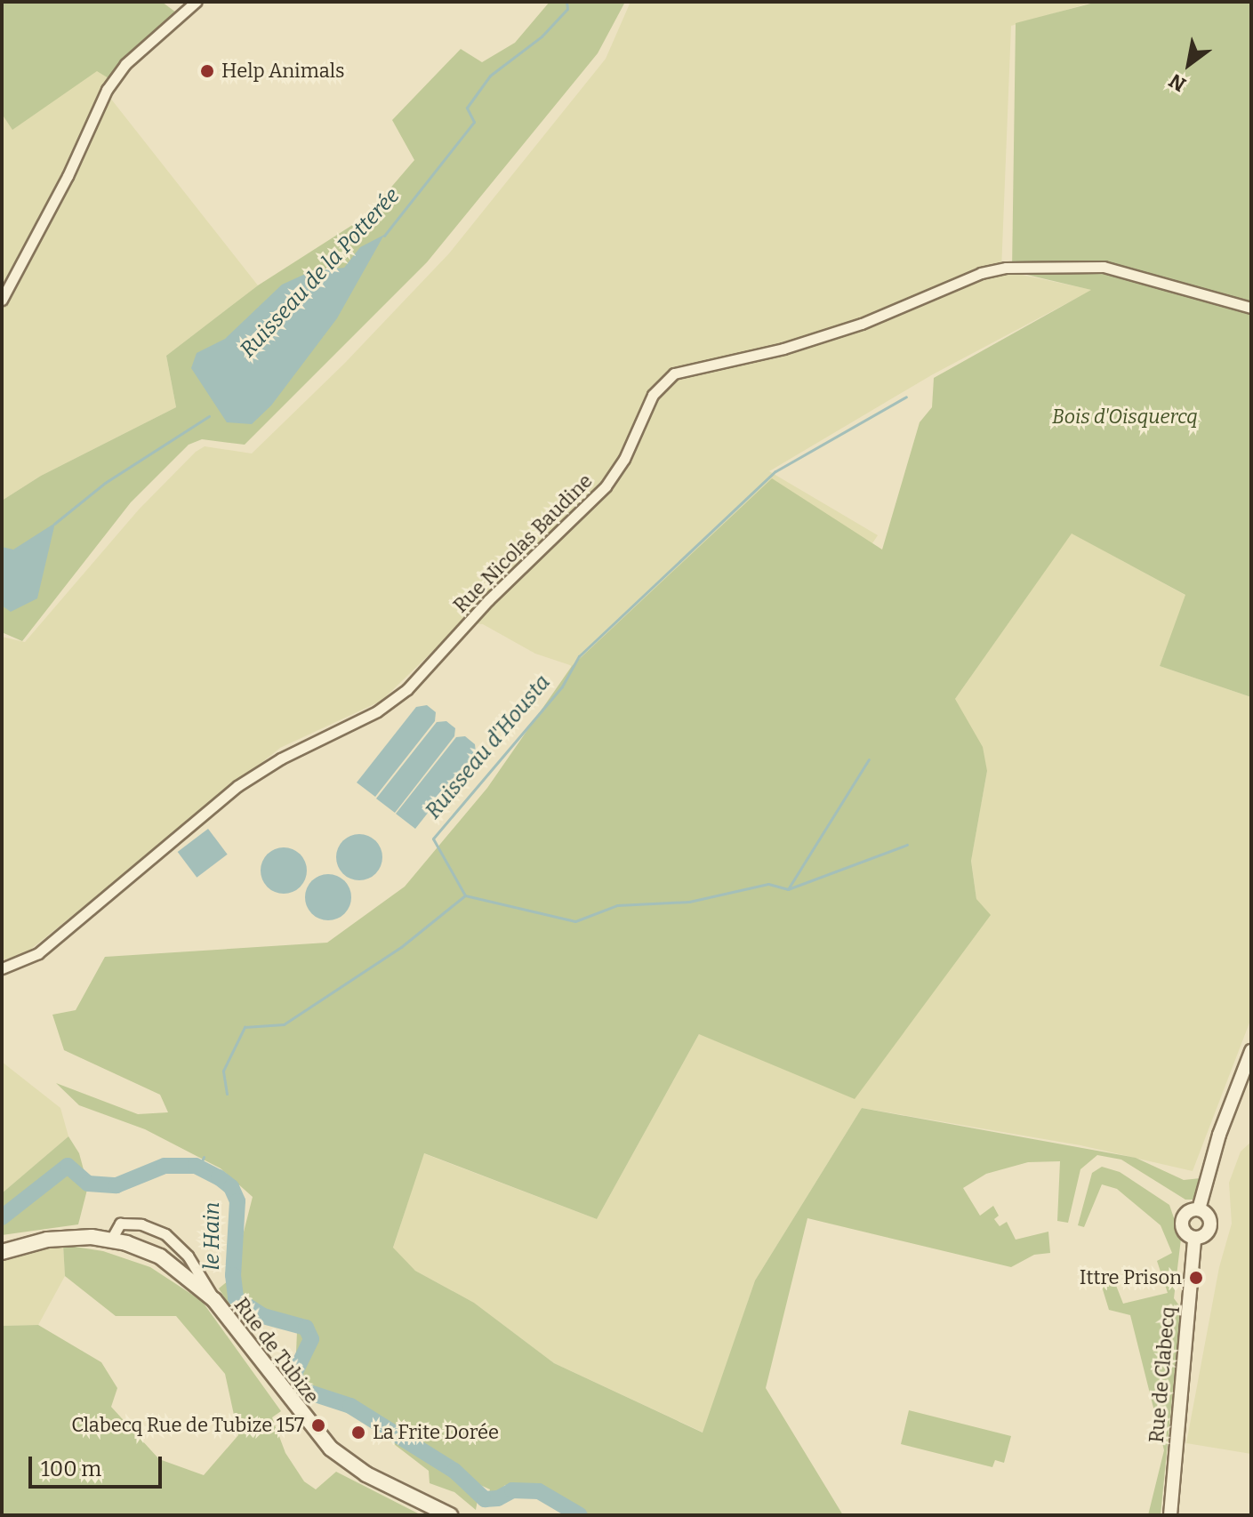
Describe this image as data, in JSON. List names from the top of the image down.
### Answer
{
  "streets": {
    "main road": ["Rue de Tubize"],
    "street": ["Rue Nicolas Baudine", "Rue de Clabecq"]
  },
  "water": ["Ruisseau de la Potterée", "Ruisseau d'Housta", "le Hain"],
  "parks": ["Bois d'Oisquercq"],
  "places": [
    "Help Animals",
    "Ittre Prison",
    "Clabecq Rue de Tubize 157",
    "La Frite Dorée"
  ],
  "scale_bar": "100 m",
  "north": "bottom left"
}
